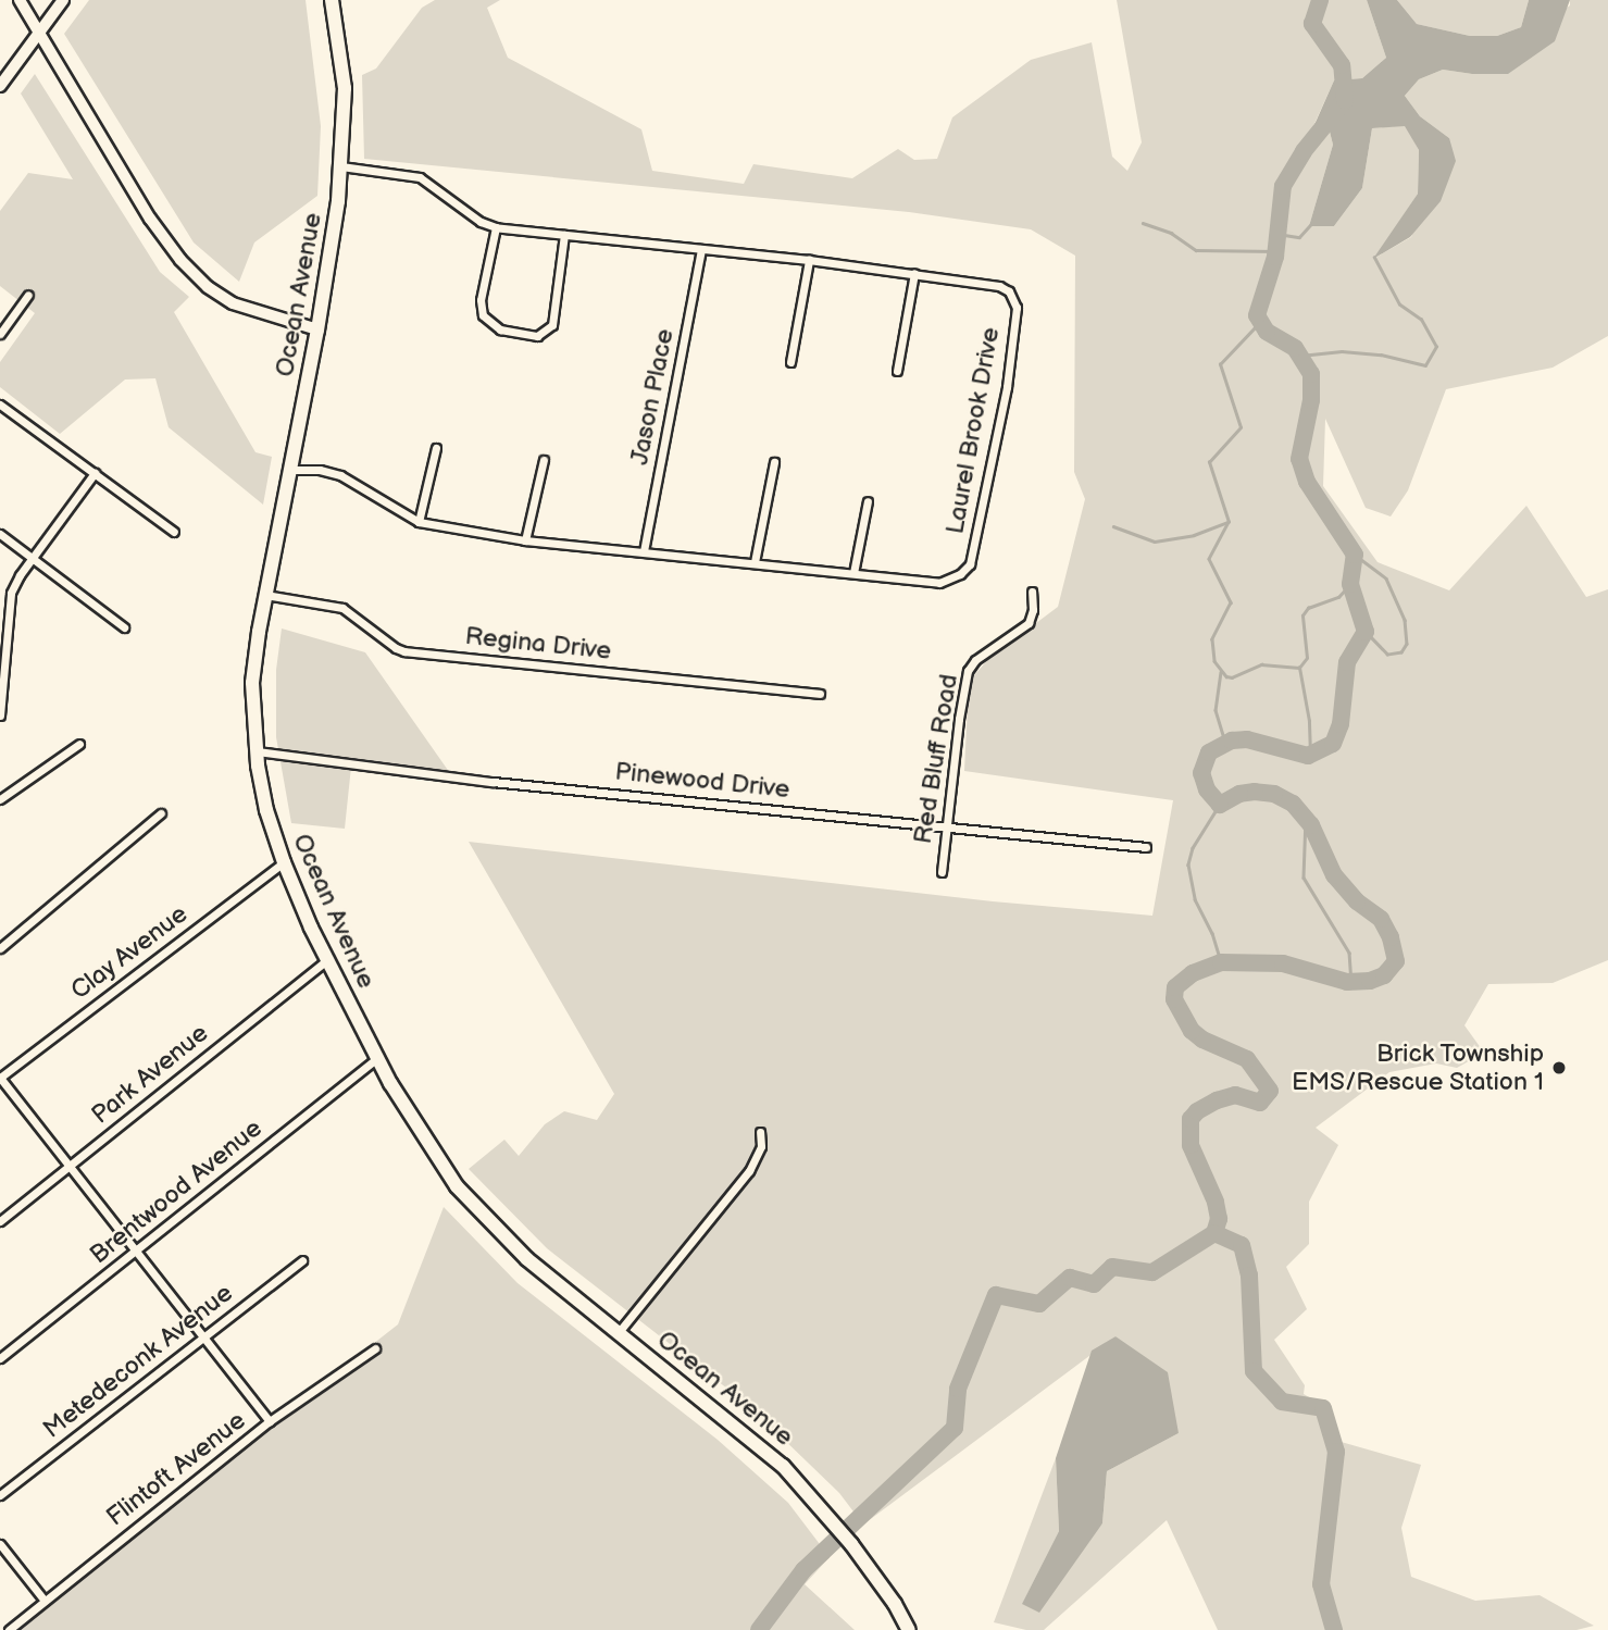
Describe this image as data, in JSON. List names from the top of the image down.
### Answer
{
  "streets": {
    "main road": ["Ocean Avenue"],
    "street": [
      "Jason Place",
      "Laurel Brook Drive",
      "Regina Drive",
      "Red Bluff Road",
      "Pinewood Drive",
      "Clay Avenue",
      "Park Avenue",
      "Brentwood Avenue",
      "Metedeconk Avenue",
      "Flintoft Avenue"
    ]
  },
  "crossings": [
    ["Ocean Avenue", "Laurel Brook Drive"],
    ["Ocean Avenue", "Regina Drive"],
    ["Ocean Avenue", "Pinewood Drive"],
    ["Ocean Avenue", "Clay Avenue"],
    ["Ocean Avenue", "Park Avenue"],
    ["Ocean Avenue", "Brentwood Avenue"],
    ["Jason Place", "Laurel Brook Drive"],
    ["Red Bluff Road", "Pinewood Drive"]
  ],
  "places": ["Brick Township EMS/Rescue Station 1"]
}
